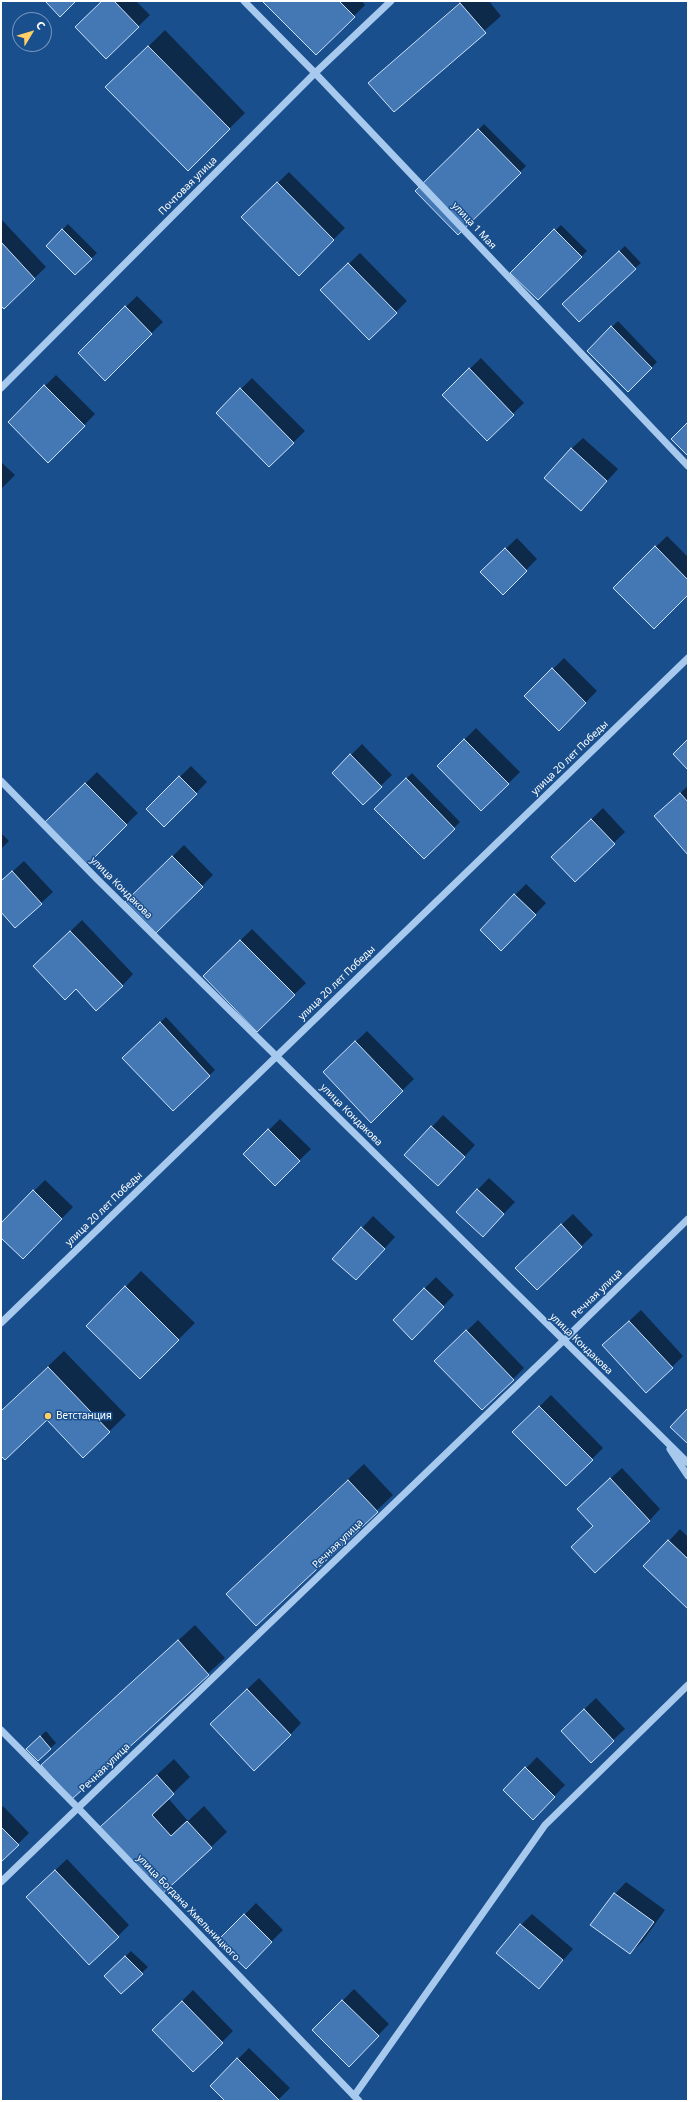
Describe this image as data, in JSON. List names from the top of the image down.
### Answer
{
  "streets": {
    "street": [
      "Почтовая улица",
      "улица 1 Мая",
      "улица 20 лет Победы",
      "улица Кондакова",
      "Речная улица",
      "улица Богдана Хмельницкого"
    ]
  },
  "crossings": [
    ["Почтовая улица", "улица 1 Мая"],
    ["улица 20 лет Победы", "улица Кондакова"],
    ["улица Кондакова", "Речная улица"],
    ["Речная улица", "улица Богдана Хмельницкого"]
  ],
  "places": ["Ветстанция"],
  "north": "top right"
}
